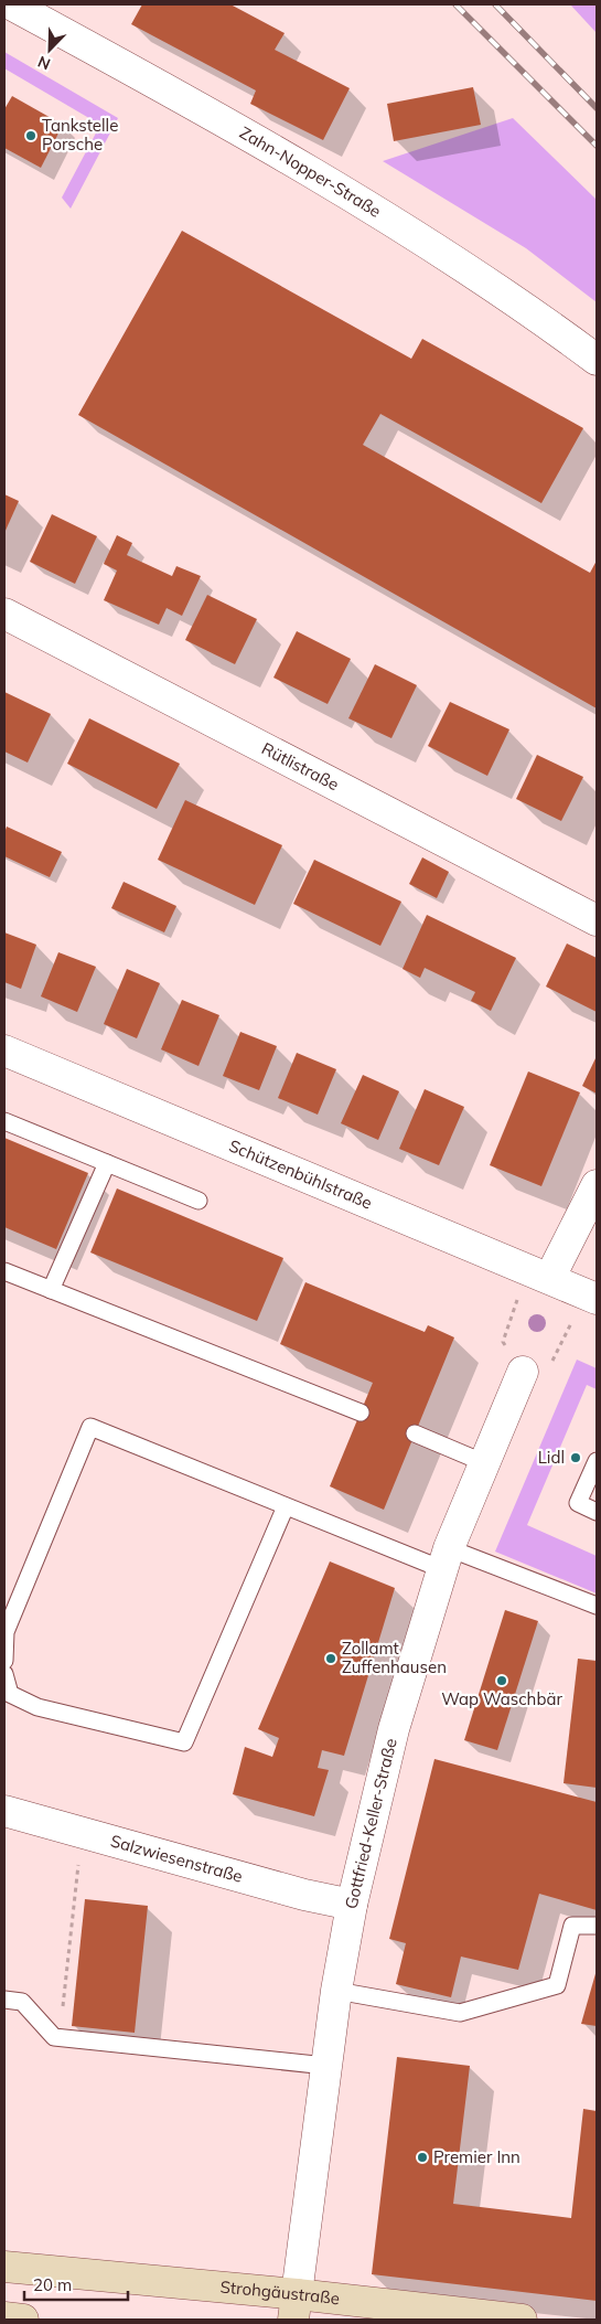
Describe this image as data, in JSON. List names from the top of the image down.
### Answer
{
  "streets": {
    "main road": ["Strohgäustraße"],
    "street": [
      "Zahn-Nopper-Straße",
      "Rütlistraße",
      "Schützenbühlstraße",
      "Gottfried-Keller-Straße",
      "Salzwiesenstraße"
    ]
  },
  "crossings": [
    ["Gottfried-Keller-Straße", "Salzwiesenstraße"],
    ["Gottfried-Keller-Straße", "Strohgäustraße"]
  ],
  "places": [
    "Tankstelle Porsche",
    "Lidl",
    "Zollamt Zuffenhausen",
    "Wap Waschbär",
    "Premier Inn"
  ],
  "scale_bar": "20 m",
  "north": "bottom left"
}
